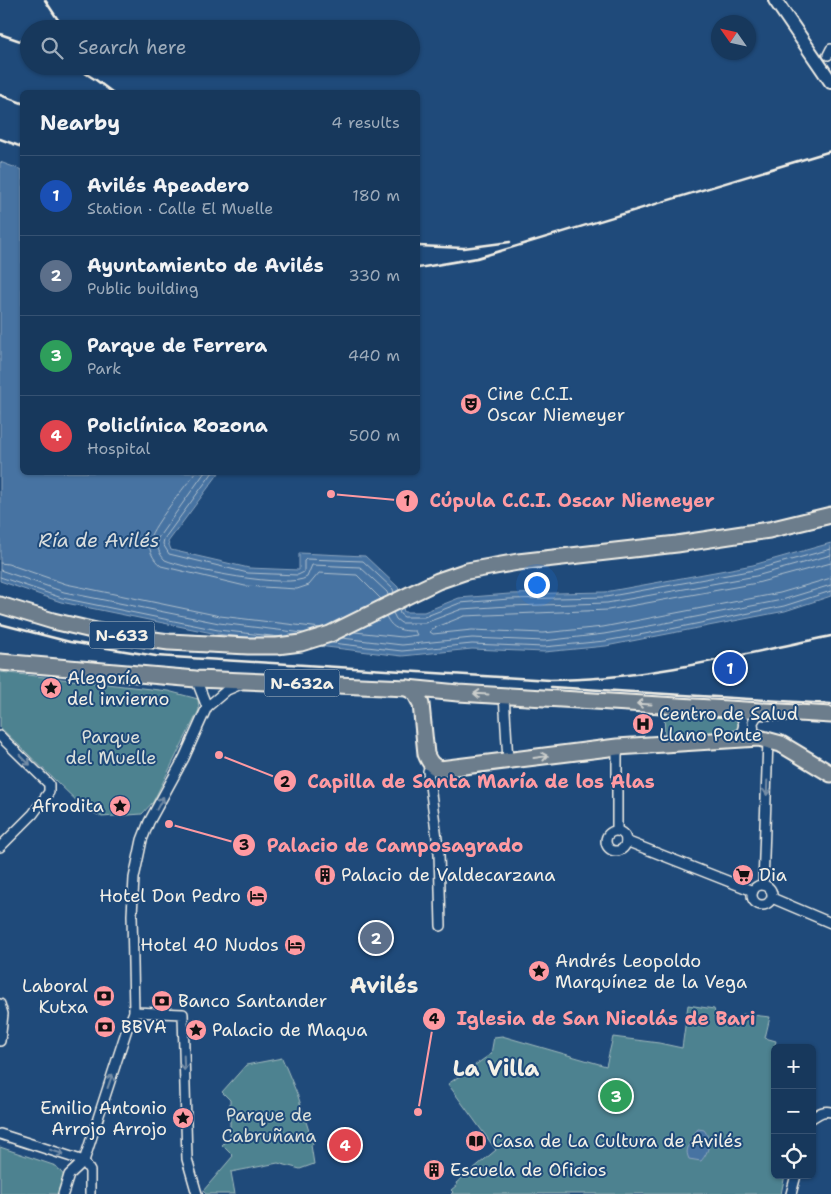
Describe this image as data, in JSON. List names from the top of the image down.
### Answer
{
  "streets": {
    "main road": ["N-633", "N-632a"]
  },
  "districts": ["Avilés", "La Villa"],
  "water": ["Ría de Avilés"],
  "parks": ["Parque del Muelle", "Parque de Cabruñana"],
  "places": {
    "theatre": ["Cine C.C.I. Oscar Niemeyer"],
    "other": [
      "Cúpula C.C.I. Oscar Niemeyer",
      "Capilla de Santa María de los Alas",
      "Palacio de Camposagrado",
      "Iglesia de San Nicolás de Bari"
    ],
    "place": [
      "Alegoría del invierno",
      "Afrodita",
      "Andrés Leopoldo Marquínez de la Vega",
      "Palacio de Maqua",
      "Emilio Antonio Arrojo Arrojo"
    ],
    "hospital": ["Centro de Salud Llano Ponte"],
    "building": ["Palacio de Valdecarzana", "Escuela de Oficios"],
    "supermarket": ["Dia"],
    "hotel": ["Hotel Don Pedro", "Hotel 40 Nudos"],
    "bank": ["Laboral Kutxa", "Banco Santander", "BBVA"],
    "library": ["Casa de La Cultura de Avilés"]
  },
  "north": "top left",
  "page": {
    "search": "Search here",
    "heading": ["Nearby", "4 results"],
    "list": [
      {
        "mark": "1",
        "name": "Avilés Apeadero",
        "note": "Station · Calle El Muelle",
        "value": "180 m"
      },
      {
        "mark": "2",
        "name": "Ayuntamiento de Avilés",
        "note": "Public building",
        "value": "330 m"
      },
      {
        "mark": "3",
        "name": "Parque de Ferrera",
        "note": "Park",
        "value": "440 m"
      },
      {
        "mark": "4",
        "name": "Policlínica Rozona",
        "note": "Hospital",
        "value": "500 m"
      }
    ],
    "pins": [
      "1",
      "2",
      "3",
      "4"
    ],
    "map_buttons": ["+", "−"]
  }
}
